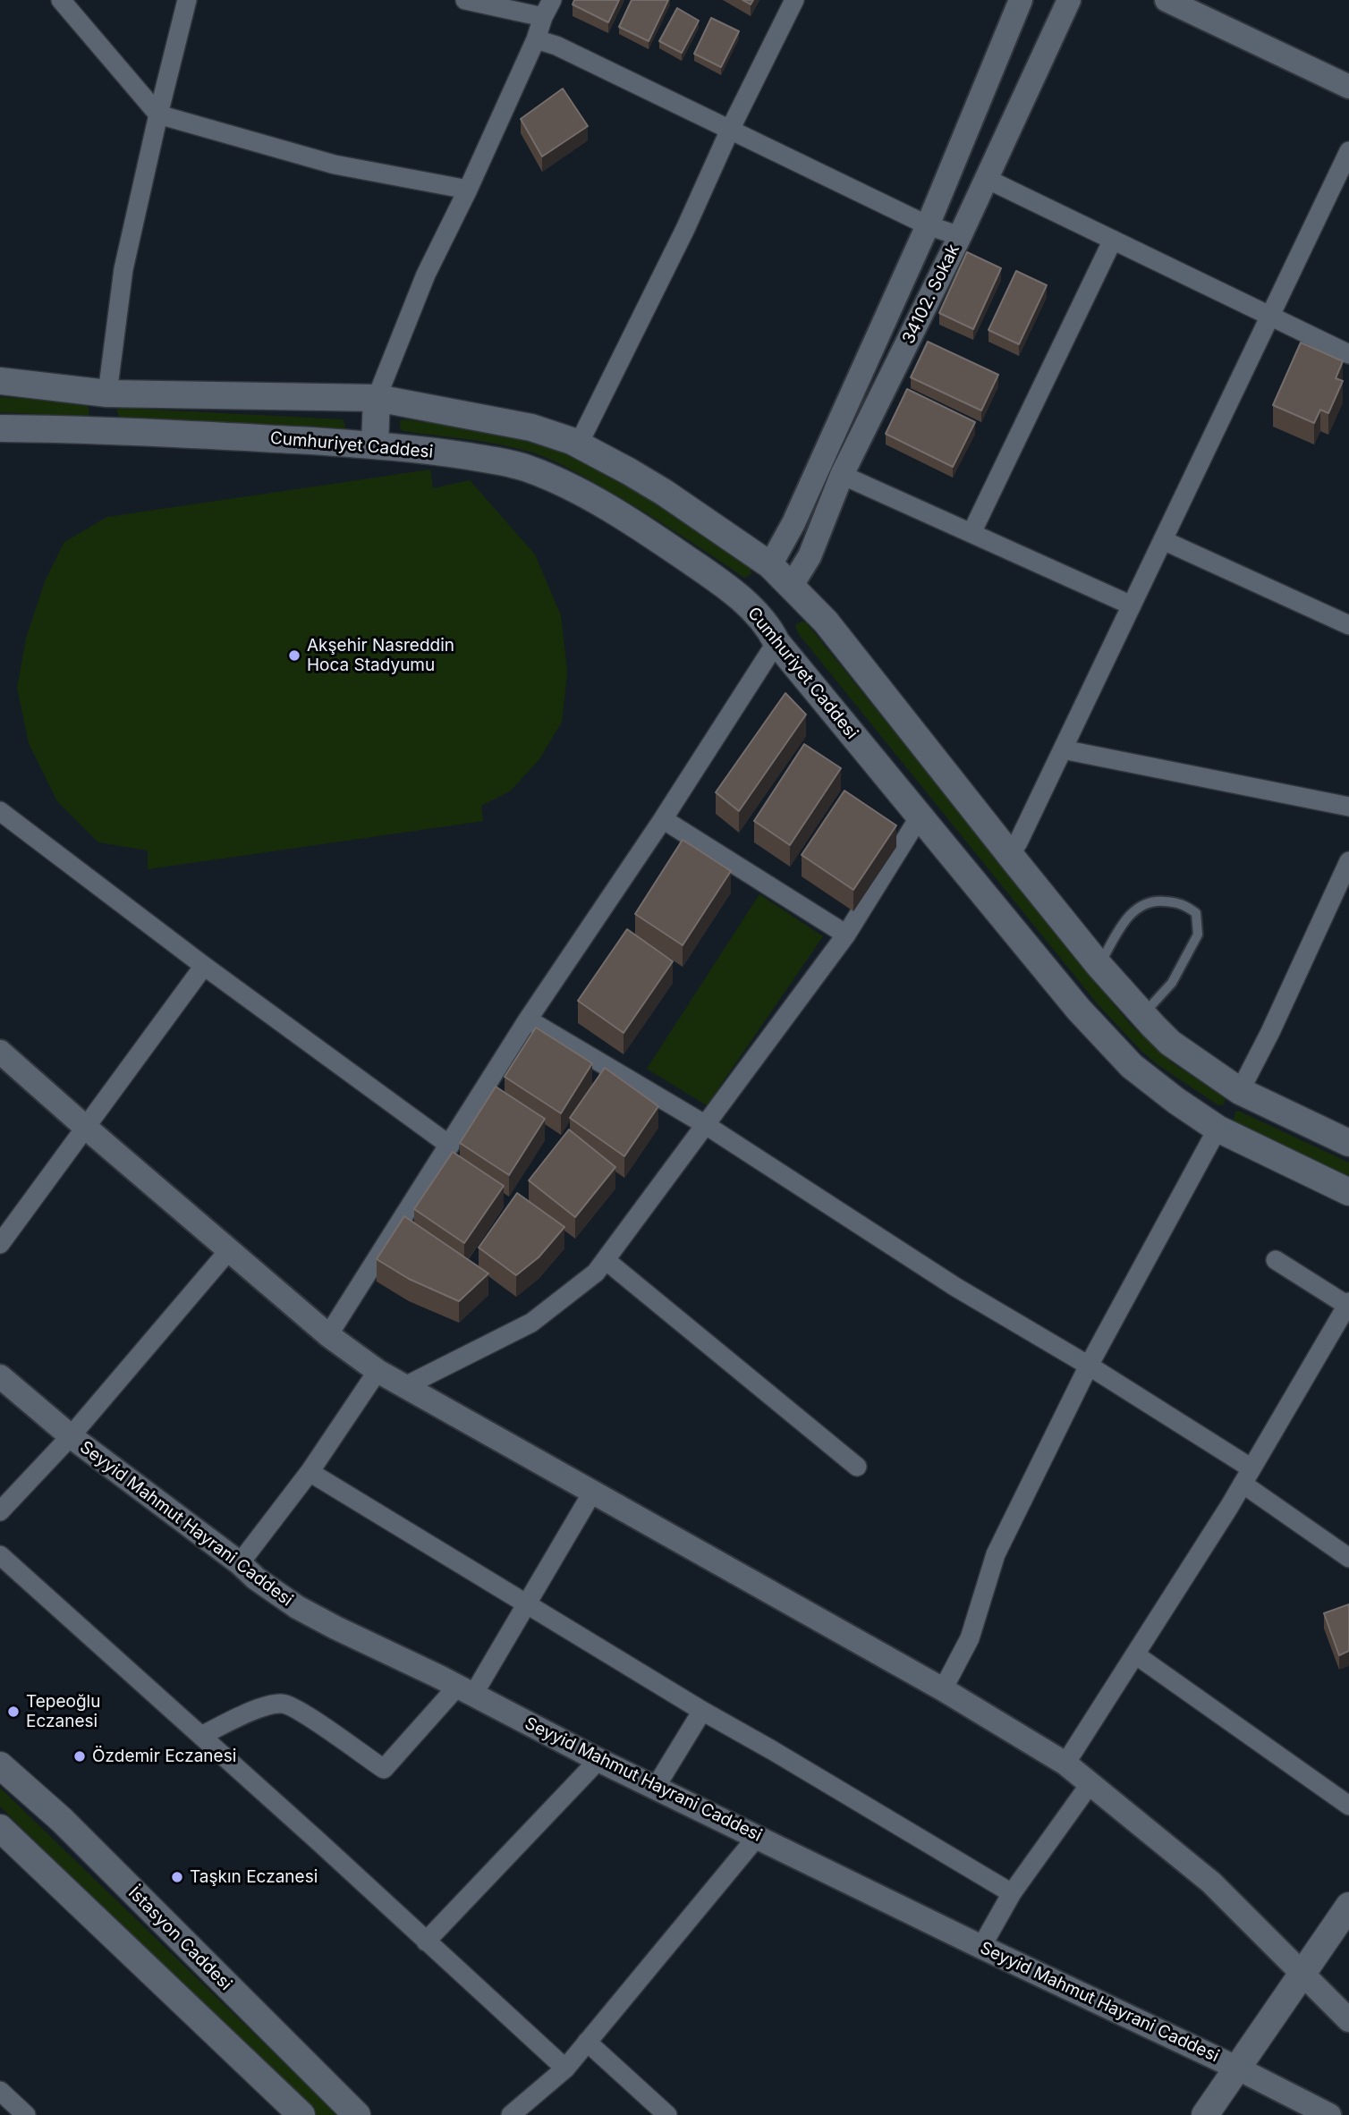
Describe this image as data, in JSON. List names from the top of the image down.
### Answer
{
  "streets": {
    "main road": ["Cumhuriyet Caddesi", "İstasyon Caddesi"],
    "street": ["34102. Sokak", "Seyyid Mahmut Hayrani Caddesi"]
  },
  "places": [
    "Akşehir Nasreddin Hoca Stadyumu",
    "Tepeoğlu Eczanesi",
    "Özdemir Eczanesi",
    "Taşkın Eczanesi"
  ]
}
